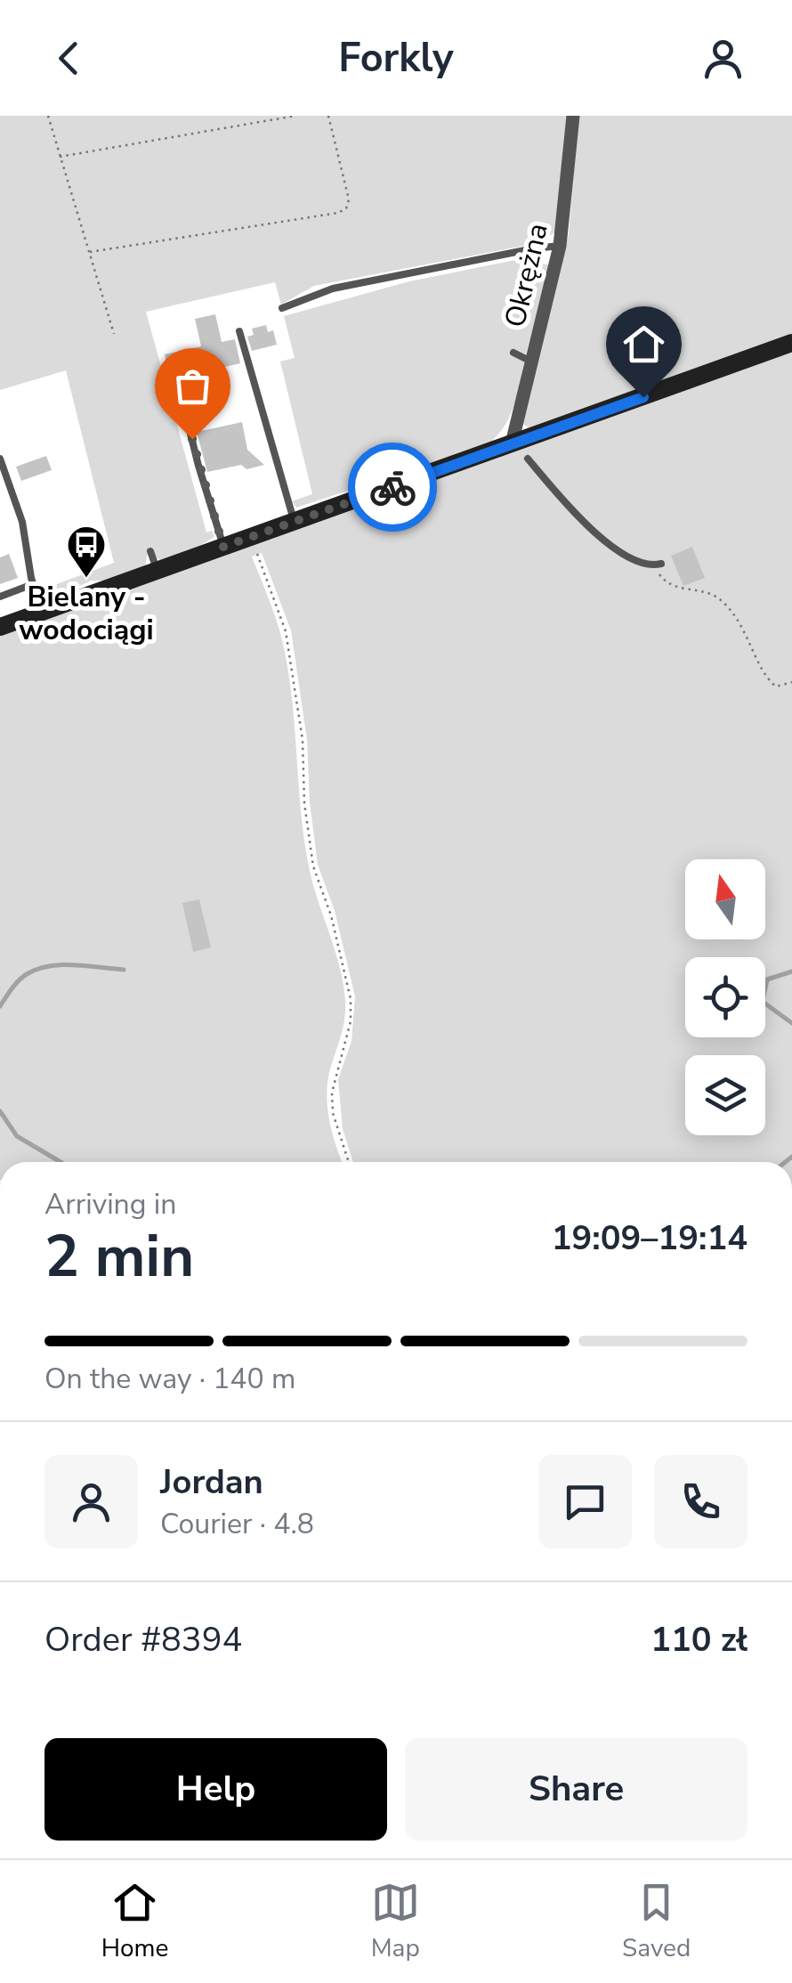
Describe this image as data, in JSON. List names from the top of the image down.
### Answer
{
  "streets": {
    "street": ["Okrężna"]
  },
  "places": {
    "bus stop": ["Bielany - wodociągi"]
  },
  "north": "top",
  "page": {
    "header": "Forkly",
    "heading": ["2 min", "Arriving in", "19:09–19:14"],
    "panel": [
      "Jordan",
      "Courier · 4.8",
      "Order #8394",
      "110 zł"
    ],
    "bar": "On the way · 140 m",
    "buttons": ["Help", "Share"],
    "tabs": ["Home", "Map", "Saved"]
  }
}
